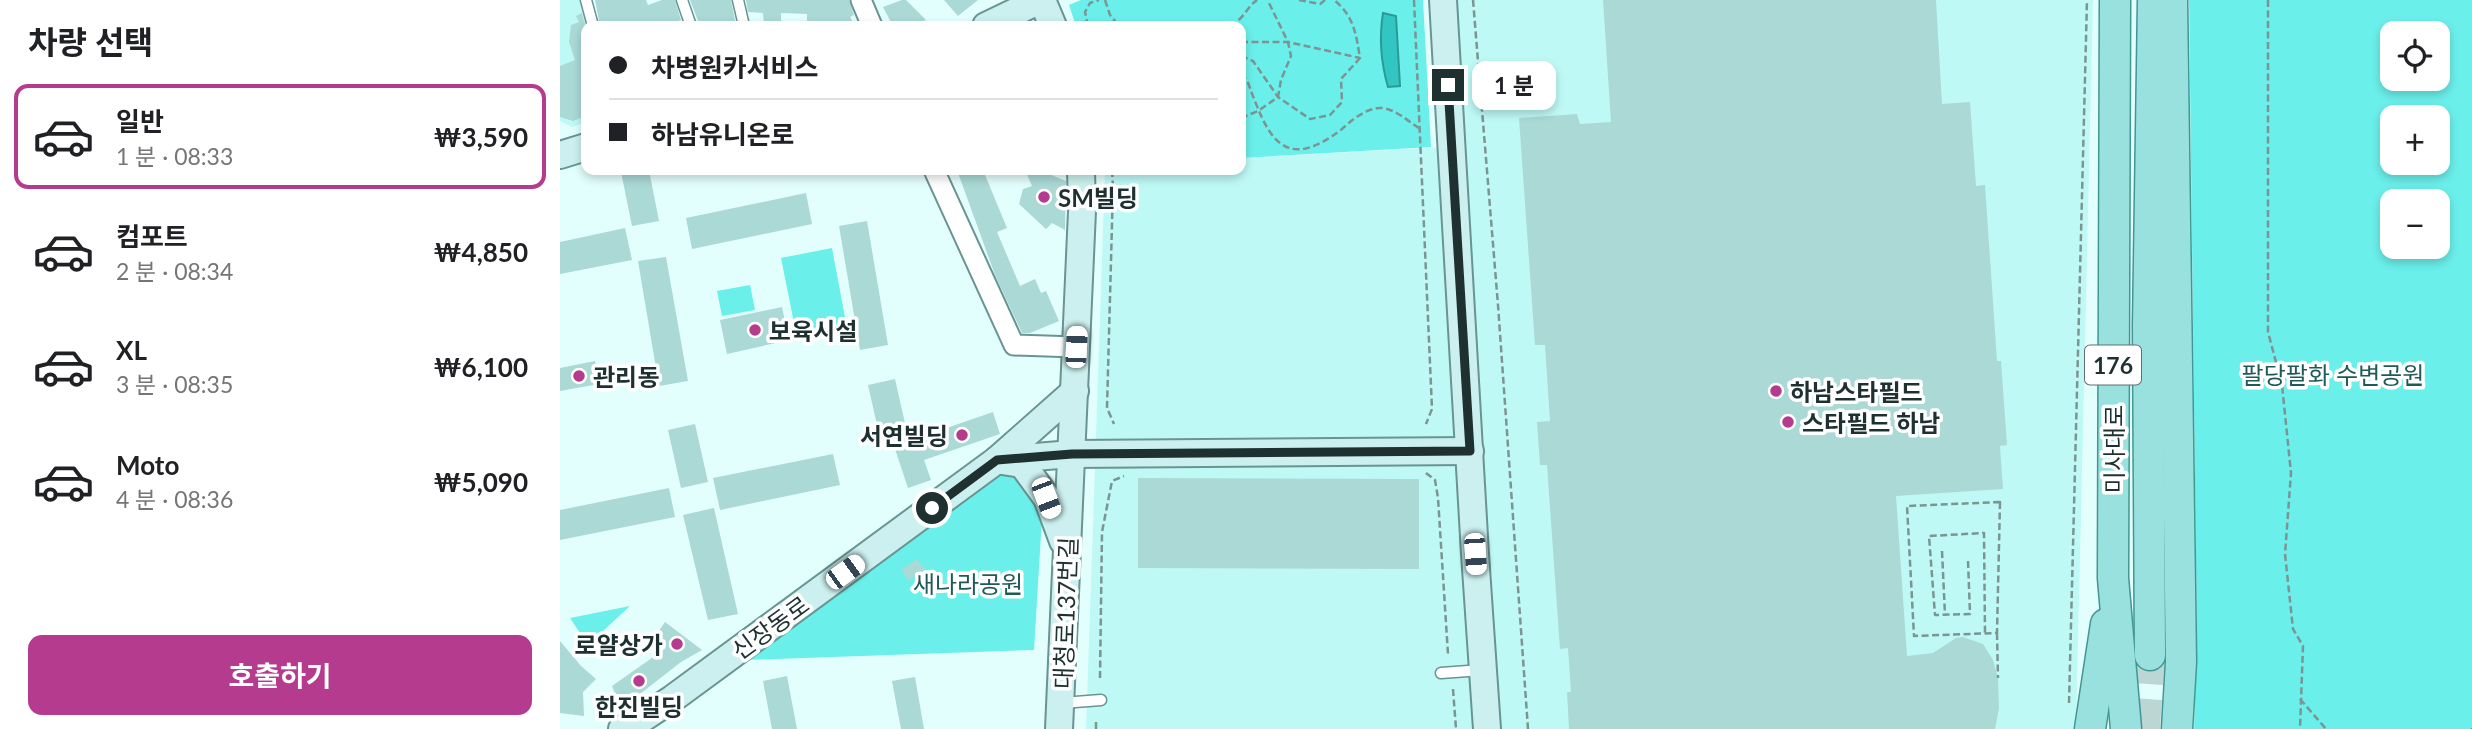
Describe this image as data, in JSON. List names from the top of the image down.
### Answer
{
  "streets": {
    "main road": [
      "176",
      "미사대로",
      "대청로137번길",
      "신장동로"
    ]
  },
  "parks": ["팔당팔화 수변공원", "새나라공원"],
  "places": [
    "SM빌딩",
    "보육시설",
    "관리동",
    "하남스타필드",
    "스타필드 하남",
    "서연빌딩",
    "로얄상가",
    "한진빌딩"
  ],
  "page": {
    "heading": "차량 선택",
    "map_buttons": ["+", "−"],
    "banner": ["차병원카서비스", "하남유니온로"],
    "bubble": "1 분",
    "list": [
      {
        "name": "일반",
        "note": "1 분 · 08:33",
        "value": "₩3,590"
      },
      {
        "name": "컴포트",
        "note": "2 분 · 08:34",
        "value": "₩4,850"
      },
      {
        "name": "XL",
        "note": "3 분 · 08:35",
        "value": "₩6,100"
      },
      {
        "name": "Moto",
        "note": "4 분 · 08:36",
        "value": "₩5,090"
      }
    ],
    "buttons": "호출하기"
  }
}
